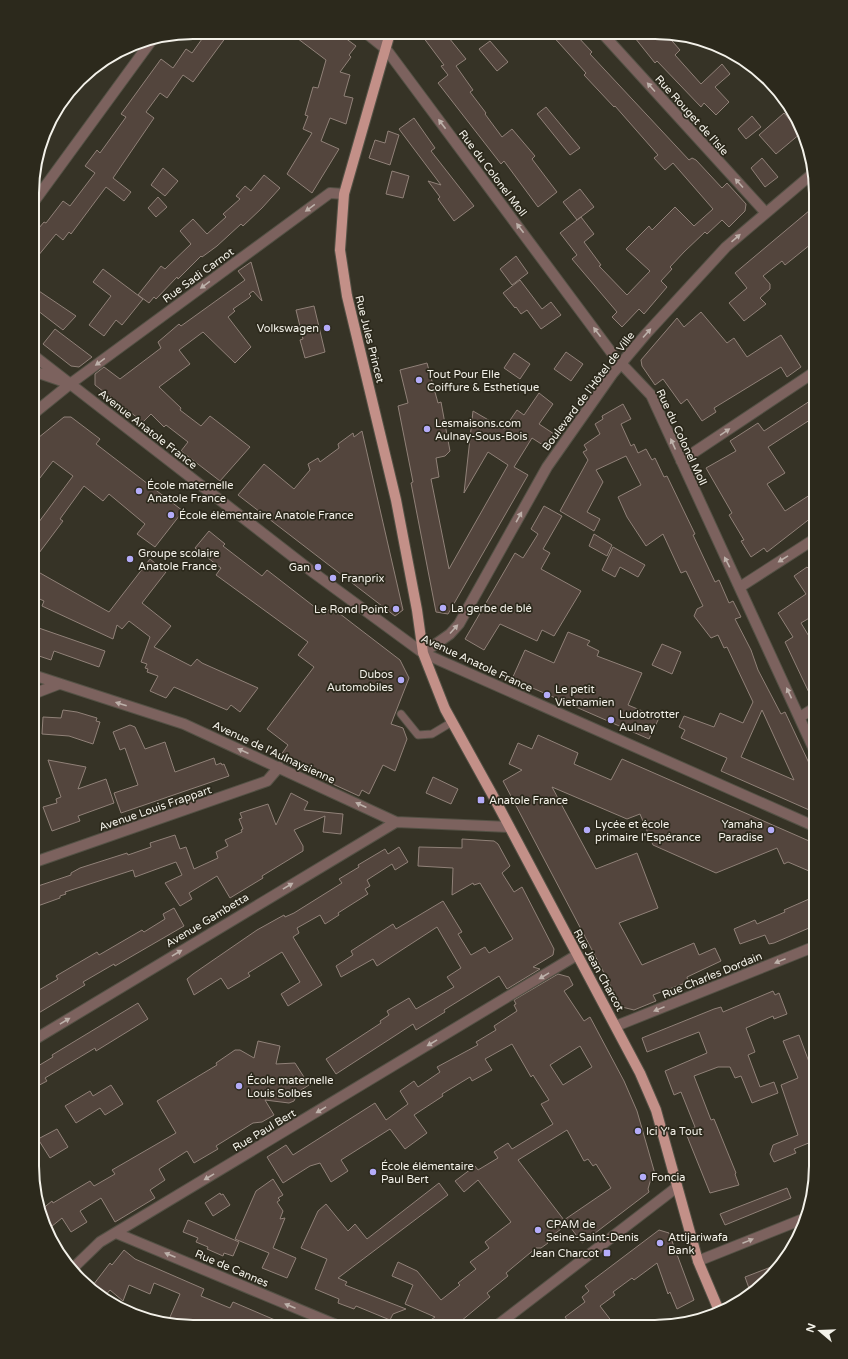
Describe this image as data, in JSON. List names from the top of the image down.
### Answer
{
  "streets": {
    "main road": ["Rue Jules Princet", "Rue Jean Charcot"],
    "street": [
      "Rue Rouget de l'Isle",
      "Rue du Colonel Moll",
      "Rue Sadi Carnot",
      "Boulevard de l'Hôtel de Ville",
      "Avenue Anatole France",
      "Avenue de l'Aulnaysienne",
      "Avenue Louis Frappart",
      "Avenue Gambetta",
      "Rue Charles Dordain",
      "Rue Paul Bert",
      "Rue de Cannes"
    ]
  },
  "crossings": [
    ["Rue Rouget de l'Isle", "Boulevard de l'Hôtel de Ville"],
    ["Rue du Colonel Moll", "Rue Jules Princet"],
    ["Rue du Colonel Moll", "Boulevard de l'Hôtel de Ville"],
    ["Rue Sadi Carnot", "Rue Jules Princet"],
    ["Rue Sadi Carnot", "Avenue Anatole France"],
    ["Rue Jules Princet", "Boulevard de l'Hôtel de Ville"],
    ["Rue Jules Princet", "Avenue Anatole France"],
    ["Rue Jules Princet", "Rue Jean Charcot"],
    ["Boulevard de l'Hôtel de Ville", "Avenue Anatole France"],
    ["Boulevard de l'Hôtel de Ville", "Rue Jean Charcot"],
    ["Avenue Anatole France", "Rue Jean Charcot"],
    ["Avenue de l'Aulnaysienne", "Avenue Louis Frappart"],
    ["Avenue de l'Aulnaysienne", "Avenue Gambetta"],
    ["Avenue de l'Aulnaysienne", "Rue Jean Charcot"],
    ["Rue Jean Charcot", "Rue Charles Dordain"],
    ["Rue Jean Charcot", "Rue Paul Bert"],
    ["Rue Paul Bert", "Rue de Cannes"]
  ],
  "one_way": [
    "Rue Rouget de l'Isle",
    "Rue du Colonel Moll",
    "Rue Sadi Carnot",
    "Boulevard de l'Hôtel de Ville",
    "Avenue de l'Aulnaysienne",
    "Avenue Gambetta",
    "Rue Charles Dordain",
    "Rue Paul Bert",
    "Rue de Cannes"
  ],
  "places": {
    "other": [
      "Volkswagen",
      "Tout Pour Elle Coiffure & Esthetique",
      "Lesmaisons.com Aulnay-Sous-Bois",
      "École maternelle Anatole France",
      "École élémentaire Anatole France",
      "Groupe scolaire Anatole France",
      "Gan",
      "Franprix",
      "La gerbe de blé",
      "Le Rond Point",
      "Dubos Automobiles",
      "Le petit Vietnamien",
      "Ludotrotter Aulnay",
      "Lycée et école primaire l'Espérance",
      "Yamaha Paradise",
      "École maternelle Louis Solbes",
      "Ici Y'a Tout",
      "École élémentaire Paul Bert",
      "Foncia",
      "CPAM de Seine-Saint-Denis",
      "Attijariwafa Bank"
    ],
    "transit": ["Anatole France", "Jean Charcot"]
  },
  "north": "left"
}
